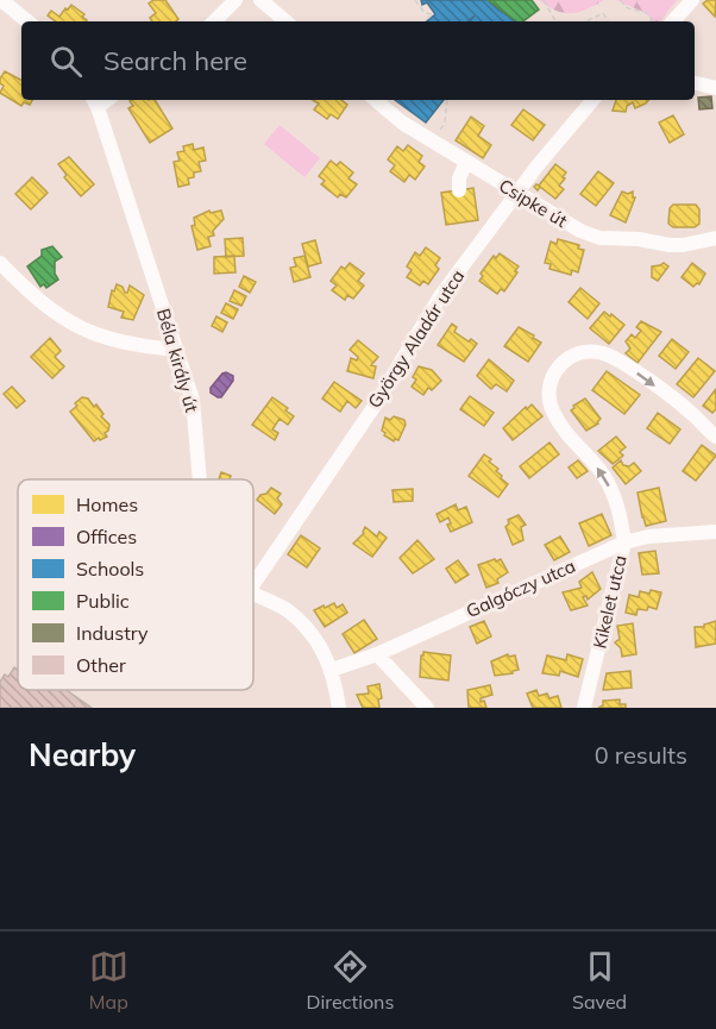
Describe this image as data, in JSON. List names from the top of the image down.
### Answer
{
  "streets": {
    "street": [
      "Csipke út",
      "György Aladár utca",
      "Béla király út",
      "Galgóczy utca",
      "Kikelet utca"
    ]
  },
  "crossings": [
    ["Csipke út", "György Aladár utca"],
    ["Béla király út", "Galgóczy utca"],
    ["Galgóczy utca", "Kikelet utca"]
  ],
  "legend": [
    "Homes",
    "Offices",
    "Schools",
    "Public",
    "Industry",
    "Other"
  ],
  "page": {
    "search": "Search here",
    "heading": ["Nearby", "0 results"],
    "nav": ["Map", "Directions", "Saved"]
  }
}
